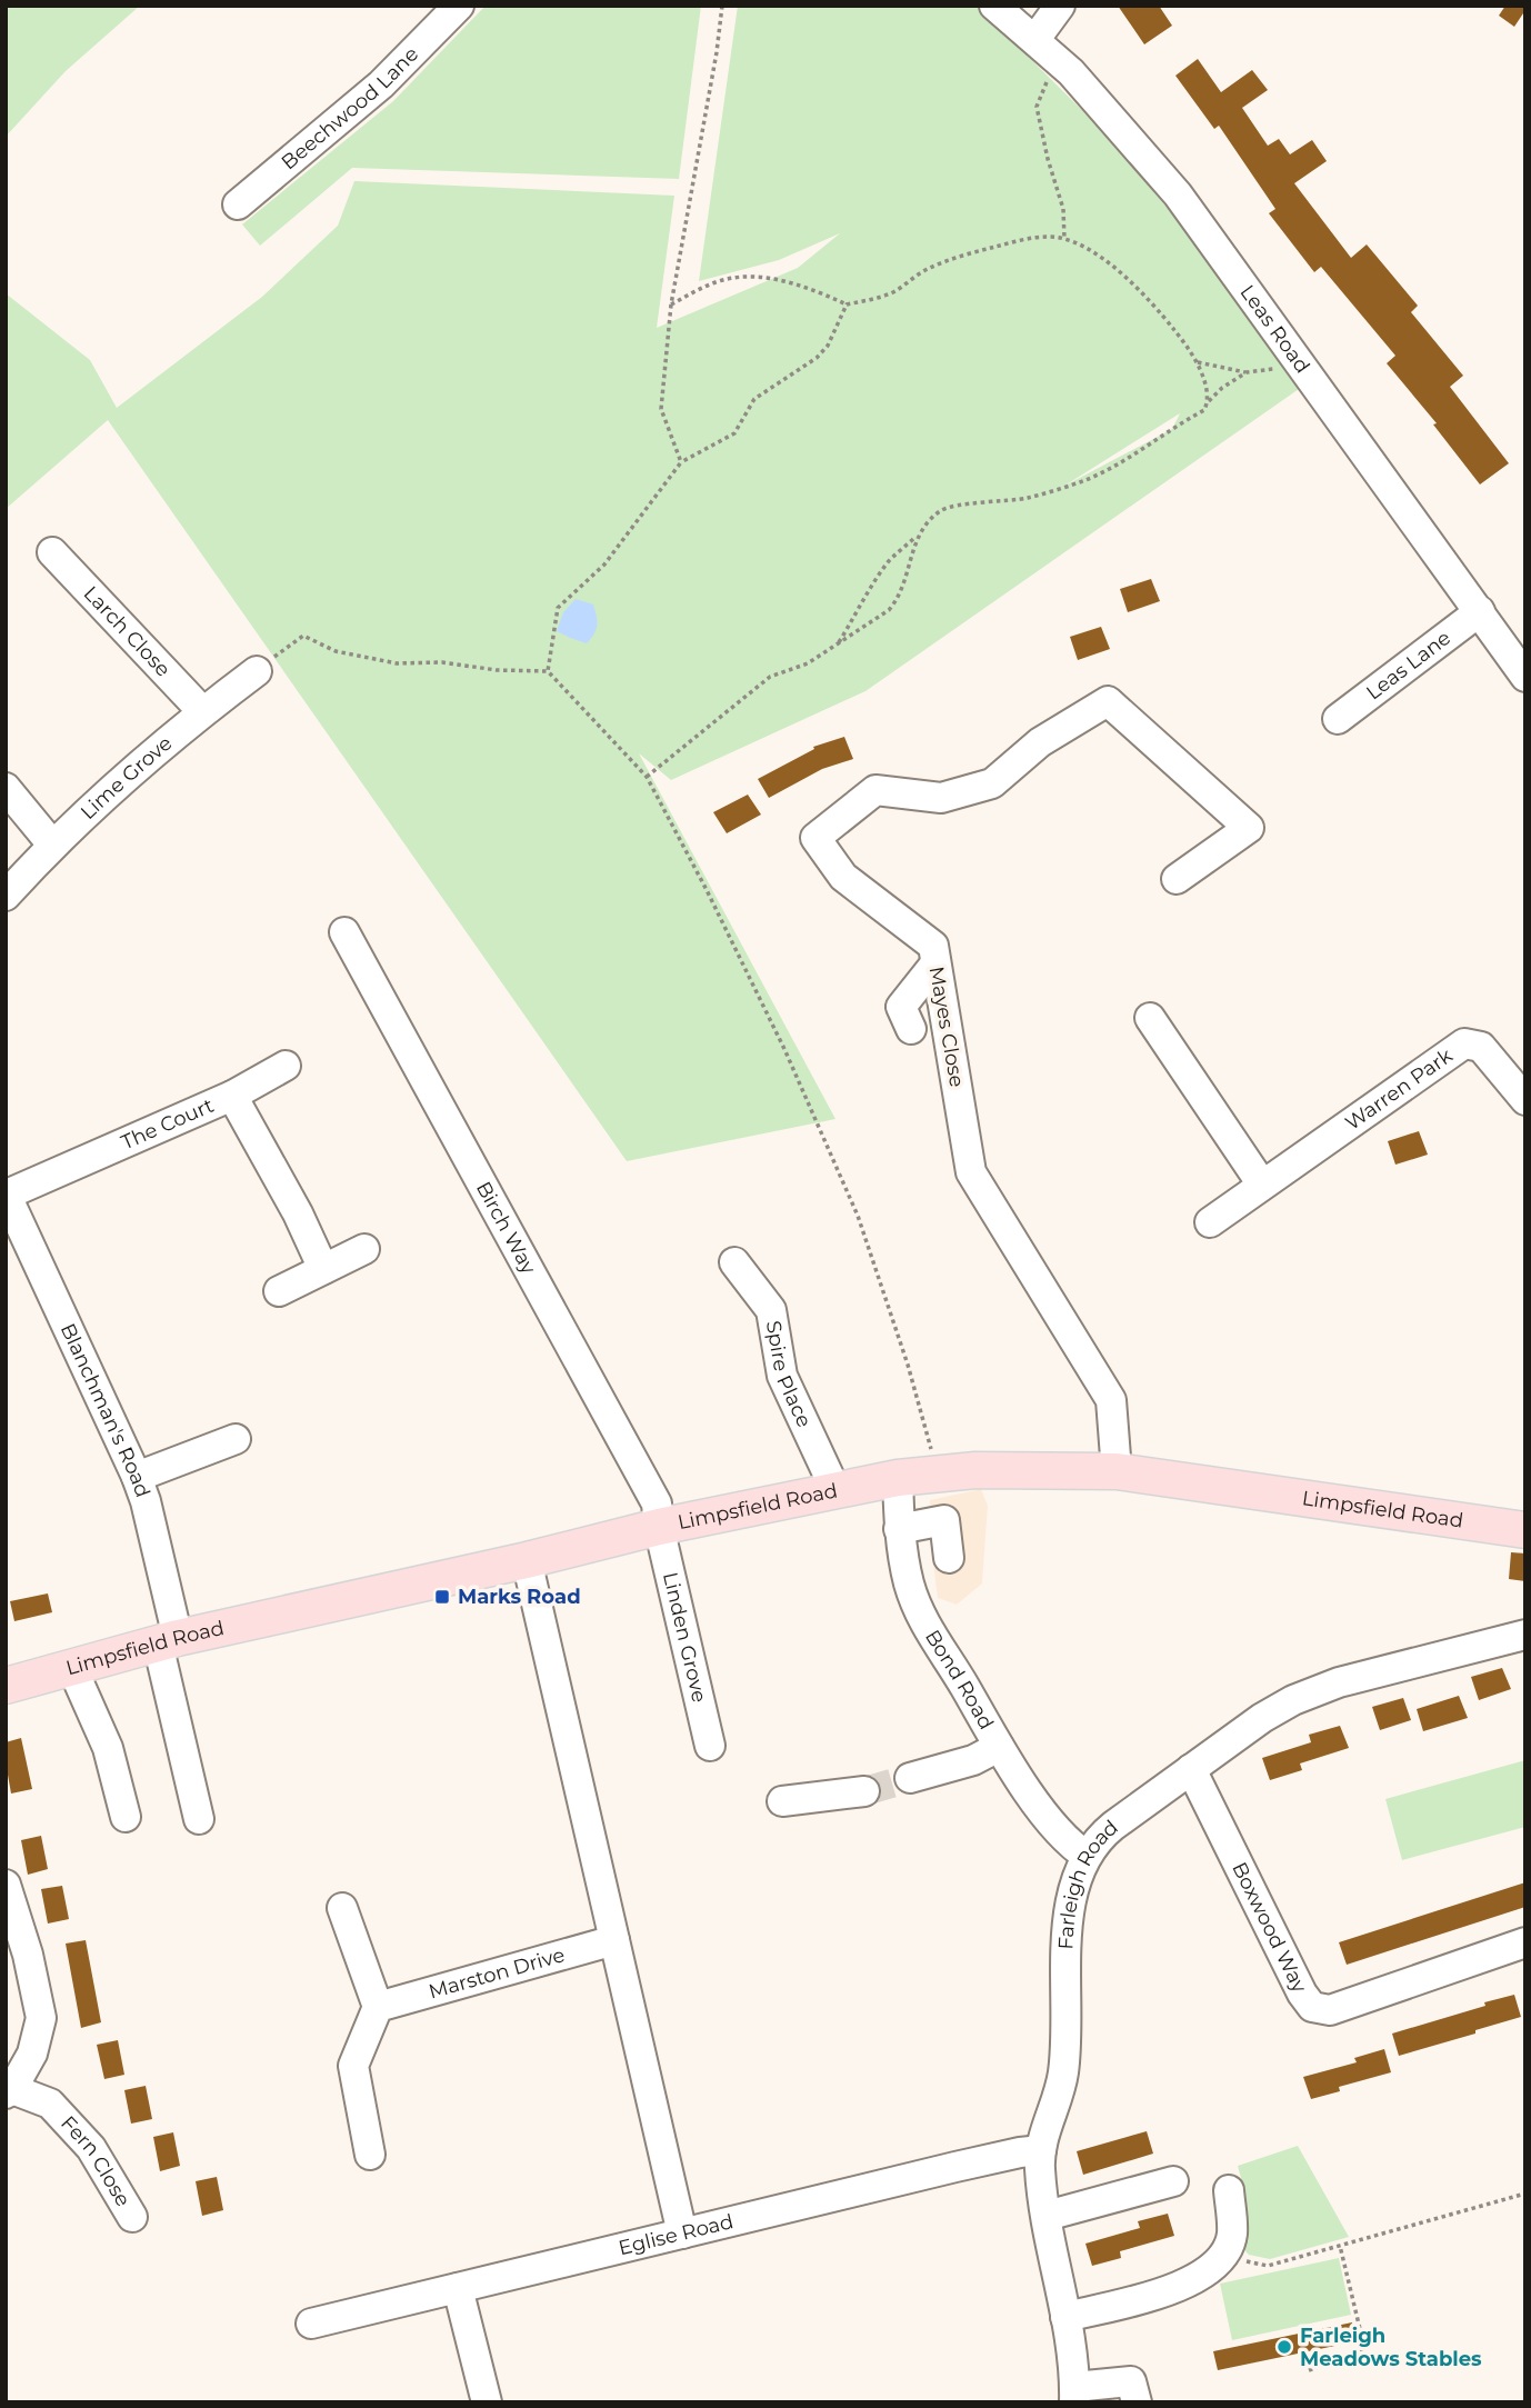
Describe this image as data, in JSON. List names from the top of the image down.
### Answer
{
  "streets": {
    "main road": ["Limpsfield Road"],
    "street": [
      "Beechwood Lane",
      "Leas Road",
      "Larch Close",
      "Leas Lane",
      "Lime Grove",
      "Mayes Close",
      "Warren Park",
      "The Court",
      "Birch Way",
      "Spire Place",
      "Blanchman's Road",
      "Linden Grove",
      "Bond Road",
      "Farleigh Road",
      "Boxwood Way",
      "Marston Drive",
      "Fern Close",
      "Eglise Road"
    ]
  },
  "crossings": [
    ["Leas Road", "Leas Lane"],
    ["Larch Close", "Lime Grove"],
    ["Mayes Close", "Limpsfield Road"],
    ["The Court", "Blanchman's Road"],
    ["Birch Way", "Limpsfield Road"],
    ["Birch Way", "Linden Grove"],
    ["Spire Place", "Limpsfield Road"],
    ["Blanchman's Road", "Limpsfield Road"],
    ["Limpsfield Road", "Linden Grove"],
    ["Limpsfield Road", "Bond Road"],
    ["Bond Road", "Farleigh Road"],
    ["Farleigh Road", "Boxwood Way"],
    ["Farleigh Road", "Eglise Road"]
  ],
  "places": {
    "transit": ["Marks Road"],
    "other": ["Farleigh Meadows Stables"]
  }
}
